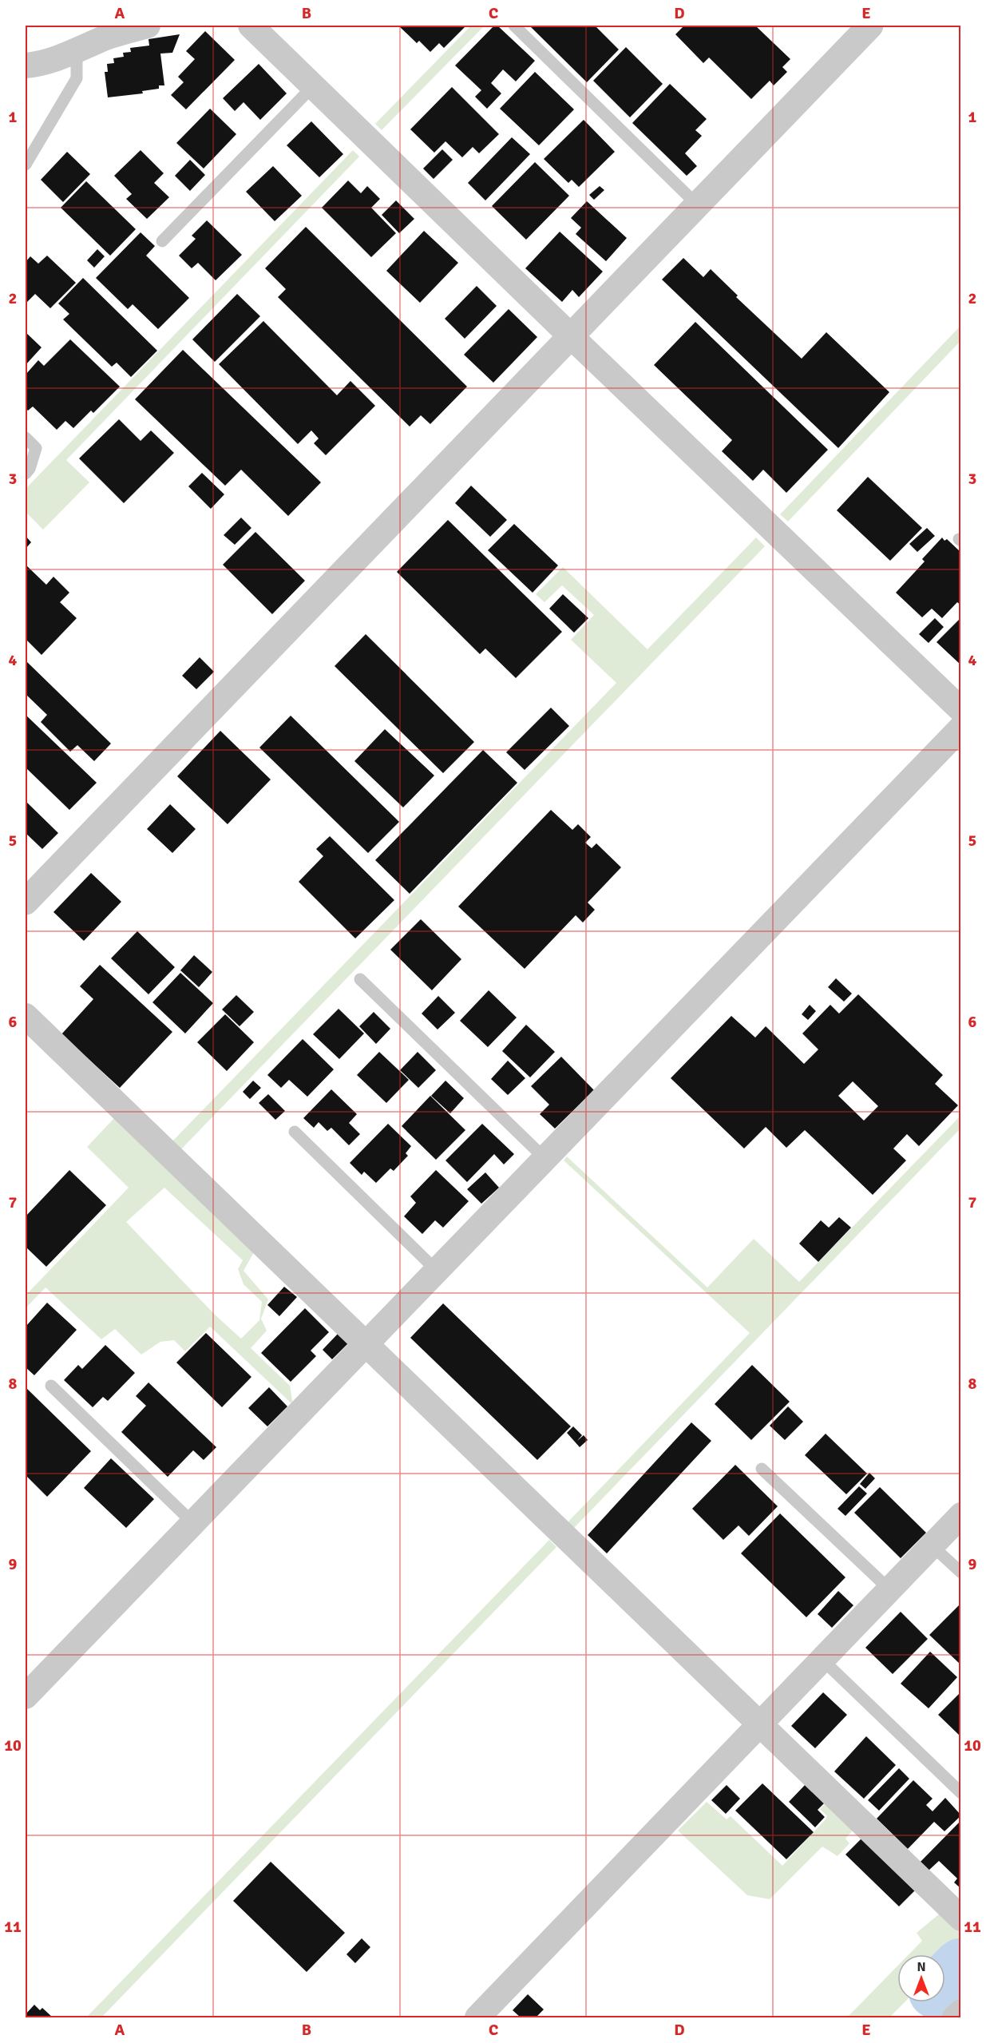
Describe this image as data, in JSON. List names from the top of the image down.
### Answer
{
  "north": "top",
  "grid": {
    "columns": [
      "A",
      "B",
      "C",
      "D",
      "E"
    ],
    "rows": [
      "1",
      "2",
      "3",
      "4",
      "5",
      "6",
      "7",
      "8",
      "9",
      "10",
      "11"
    ]
  }
}
